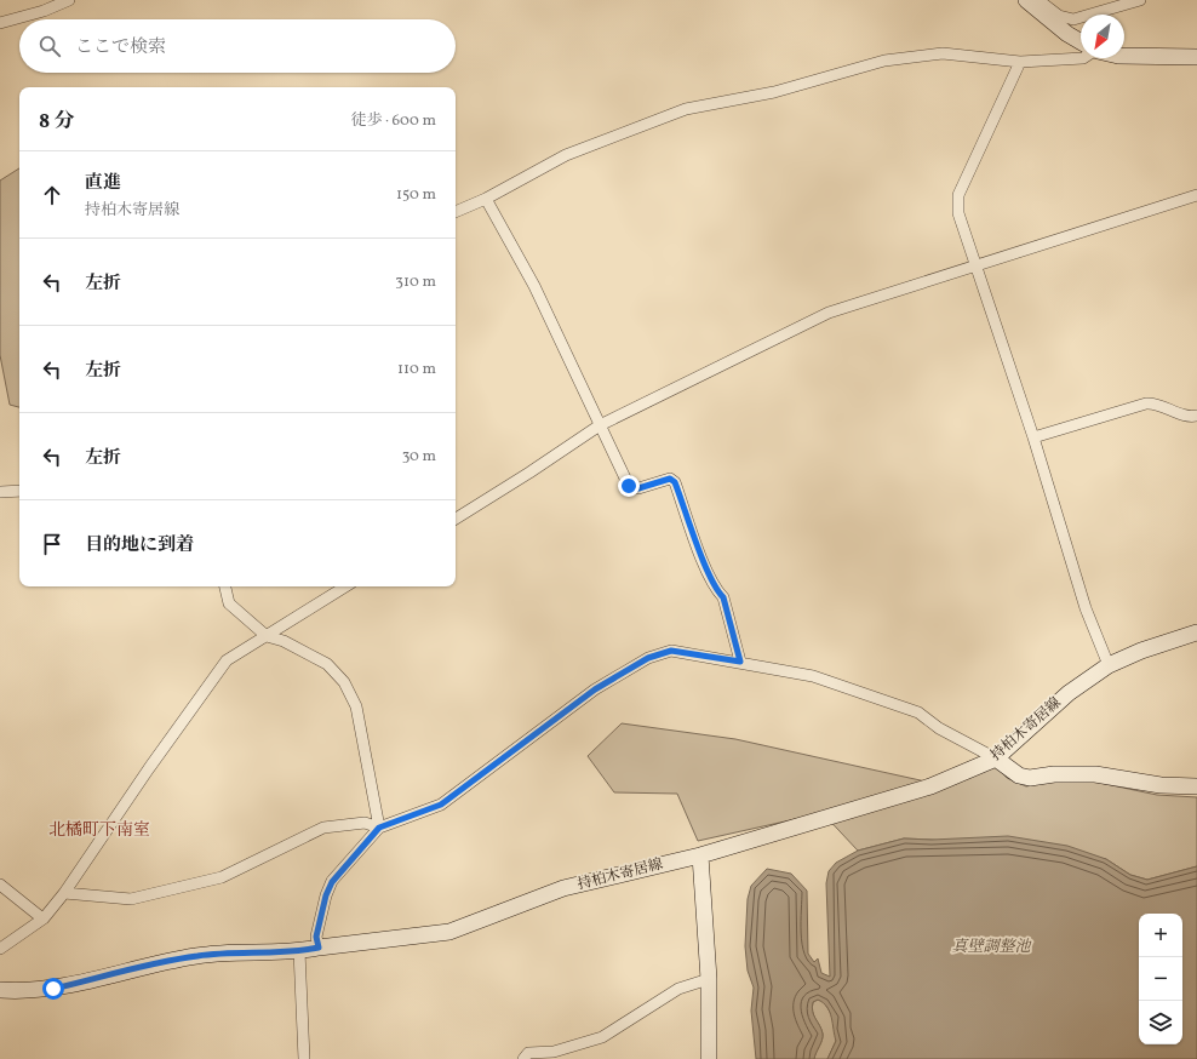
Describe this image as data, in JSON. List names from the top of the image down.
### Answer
{
  "streets": {
    "main road": ["持柏木寄居線"]
  },
  "districts": ["北橘町下南室"],
  "water": ["真壁調整池"],
  "north": "bottom left",
  "page": {
    "search": "ここで検索",
    "heading": ["8 分", "徒歩 · 600 m"],
    "list": [
      ["直進", "持柏木寄居線", "150 m"],
      ["左折", "310 m"],
      ["左折", "110 m"],
      ["左折", "30 m"],
      "目的地に到着"
    ],
    "map_buttons": ["+", "−"]
  }
}
